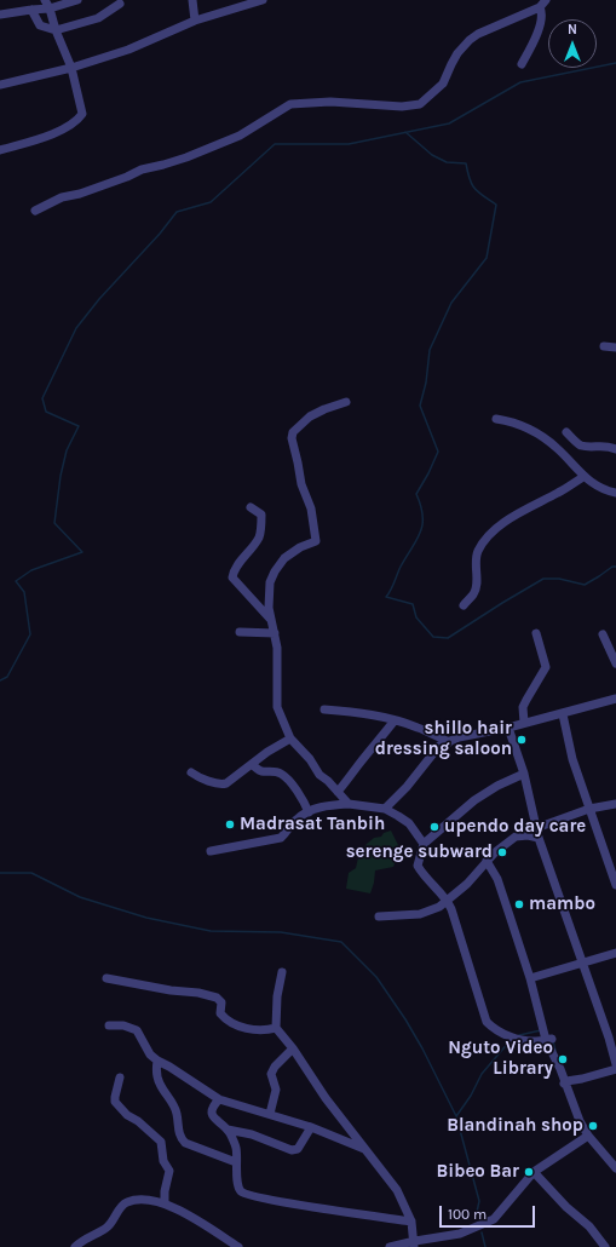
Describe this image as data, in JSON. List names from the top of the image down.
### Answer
{
  "places": [
    "shillo hair dressing saloon",
    "Madrasat Tanbih",
    "upendo day care",
    "serenge subward",
    "mambo",
    "Nguto Video Library",
    "Blandinah shop",
    "Bibeo Bar"
  ],
  "scale_bar": "100 m",
  "north": "top"
}
